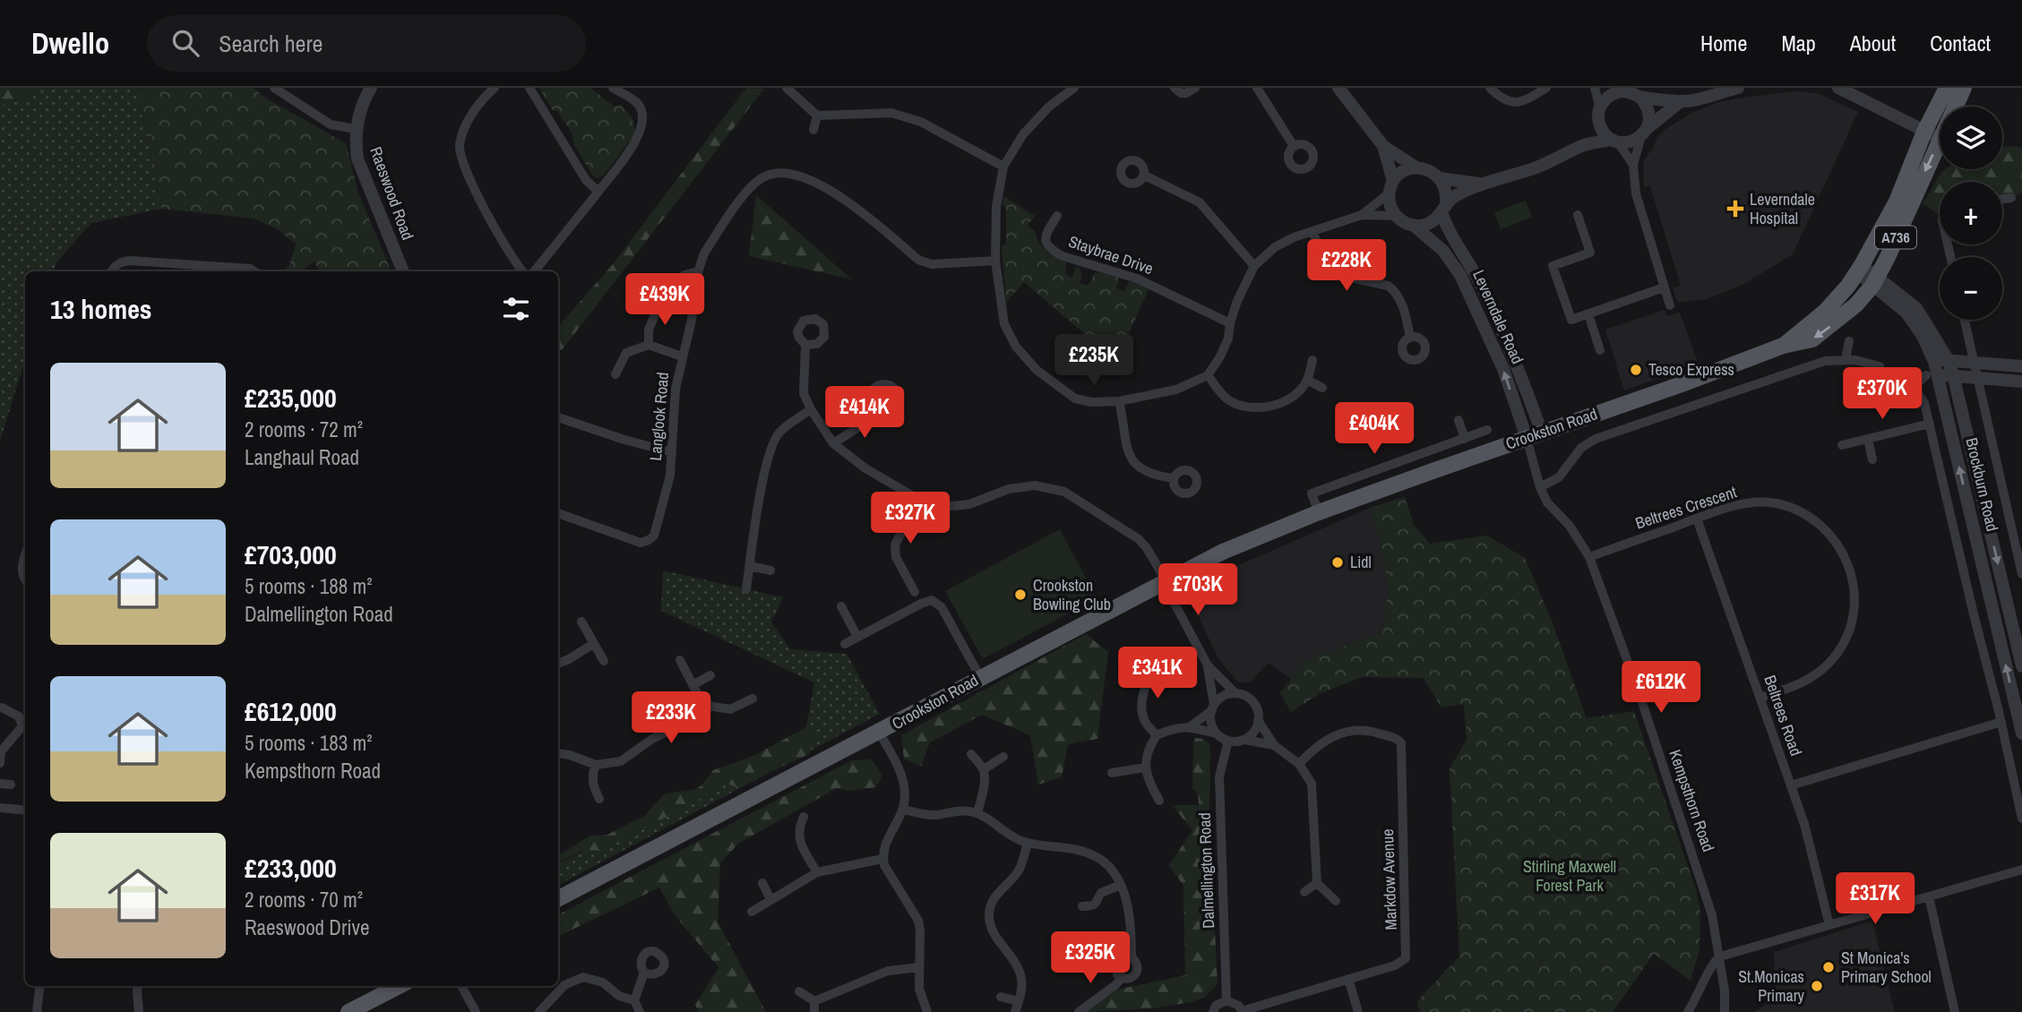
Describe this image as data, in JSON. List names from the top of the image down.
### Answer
{
  "streets": {
    "main road": ["A736", "Crookston Road"],
    "street": [
      "Raeswood Road",
      "Staybrae Drive",
      "Leverndale Road",
      "Langlook Road",
      "Brockburn Road",
      "Beltrees Crescent",
      "Beltrees Road",
      "Kempsthorn Road",
      "Dalmellington Road",
      "Markdow Avenue"
    ]
  },
  "crossings": [
    ["Leverndale Road", "Crookston Road"],
    ["Leverndale Road", "Kempsthorn Road"],
    ["Crookston Road", "Brockburn Road"],
    ["Crookston Road", "Kempsthorn Road"],
    ["Beltrees Crescent", "Beltrees Road"],
    ["Beltrees Crescent", "Kempsthorn Road"]
  ],
  "parks": ["Stirling Maxwell Forest Park"],
  "places": {
    "health": ["Leverndale Hospital"],
    "other": [
      "Tesco Express",
      "Lidl",
      "Crookston Bowling Club",
      "St Monica's Primary School",
      "St.Monicas Primary"
    ]
  },
  "page": {
    "header": "Dwello",
    "search": "Search here",
    "nav": [
      "Home",
      "Map",
      "About",
      "Contact"
    ],
    "map_buttons": ["+", "−"],
    "price": [
      "£228K",
      "£439K",
      "£235K",
      "£370K",
      "£414K",
      "£404K",
      "£327K",
      "£703K",
      "£341K",
      "£612K",
      "£233K",
      "£317K",
      "£325K"
    ],
    "heading": "13 homes",
    "list": [
      {
        "name": "£235,000",
        "note": "2 rooms · 72 m² · Langhaul Road"
      },
      {
        "name": "£703,000",
        "note": "5 rooms · 188 m² · Dalmellington Road"
      },
      {
        "name": "£612,000",
        "note": "5 rooms · 183 m² · Kempsthorn Road"
      },
      {
        "name": "£233,000",
        "note": "2 rooms · 70 m² · Raeswood Drive"
      }
    ]
  }
}
